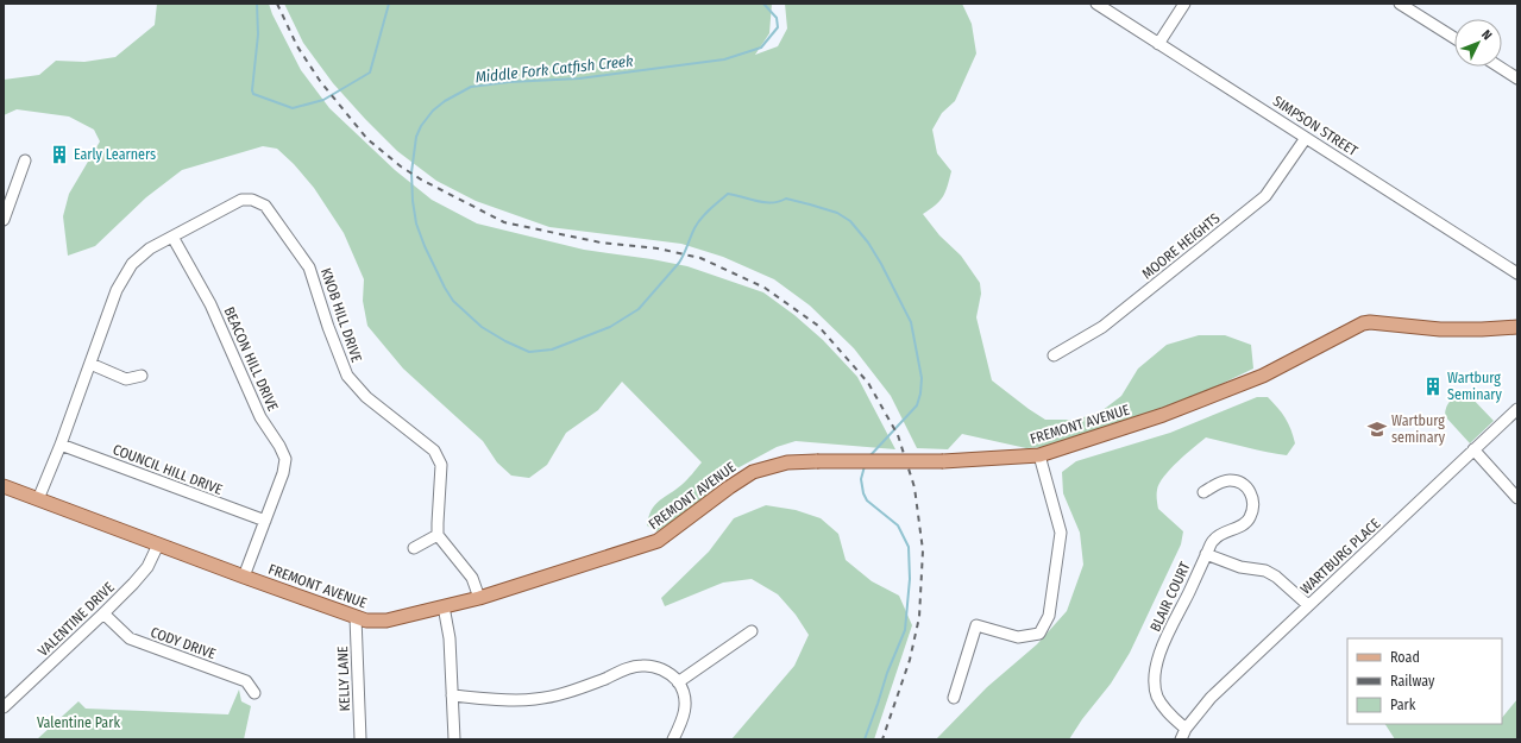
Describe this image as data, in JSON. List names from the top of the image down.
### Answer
{
  "streets": {
    "main road": ["FREMONT AVENUE"],
    "street": [
      "SIMPSON STREET",
      "MOORE HEIGHTS",
      "KNOB HILL DRIVE",
      "BEACON HILL DRIVE",
      "COUNCIL HILL DRIVE",
      "WARTBURG PLACE",
      "BLAIR COURT",
      "VALENTINE DRIVE",
      "CODY DRIVE",
      "KELLY LANE"
    ]
  },
  "crossings": [
    ["SIMPSON STREET", "MOORE HEIGHTS"],
    ["KNOB HILL DRIVE", "BEACON HILL DRIVE"],
    ["KNOB HILL DRIVE", "FREMONT AVENUE"],
    ["KNOB HILL DRIVE", "COUNCIL HILL DRIVE"],
    ["BEACON HILL DRIVE", "FREMONT AVENUE"],
    ["BEACON HILL DRIVE", "COUNCIL HILL DRIVE"],
    ["FREMONT AVENUE", "VALENTINE DRIVE"],
    ["FREMONT AVENUE", "KELLY LANE"],
    ["WARTBURG PLACE", "BLAIR COURT"],
    ["VALENTINE DRIVE", "CODY DRIVE"]
  ],
  "water": ["Middle Fork Catfish Creek"],
  "parks": ["Valentine Park"],
  "places": {
    "building": ["Early Learners", "Wartburg Seminary"],
    "school or university": ["Wartburg seminary"]
  },
  "legend": ["Road", "Railway", "Park"],
  "north": "top right"
}
